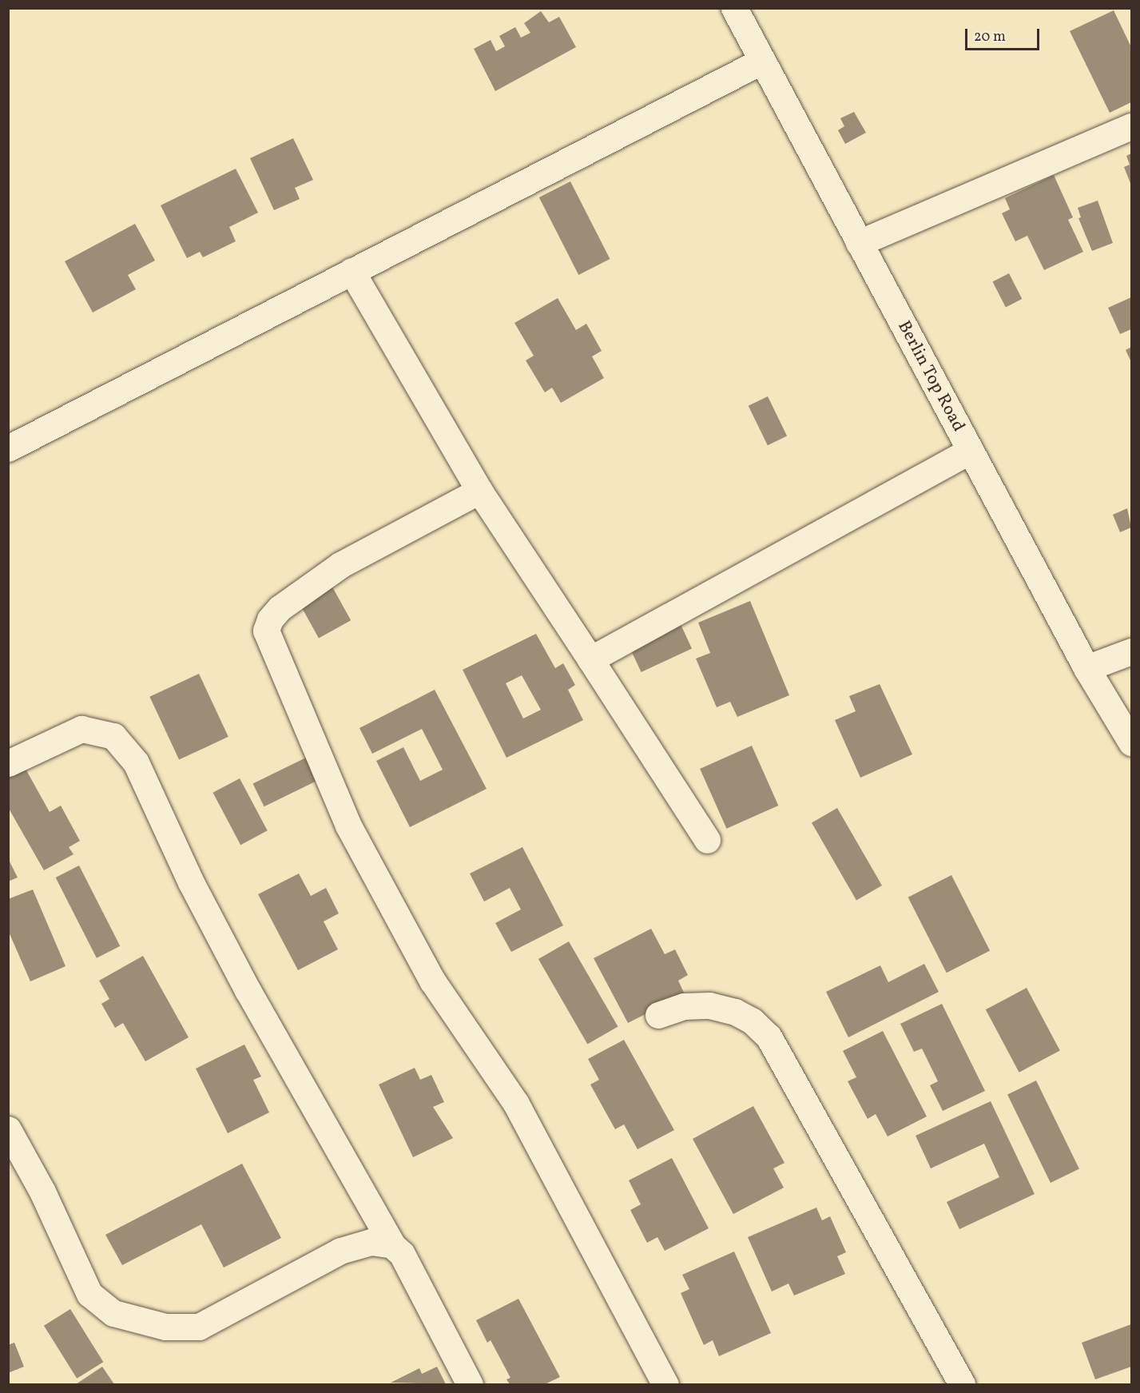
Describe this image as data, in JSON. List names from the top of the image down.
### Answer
{
  "streets": {
    "street": ["Berlin Top Road"]
  },
  "scale_bar": "20 m"
}
